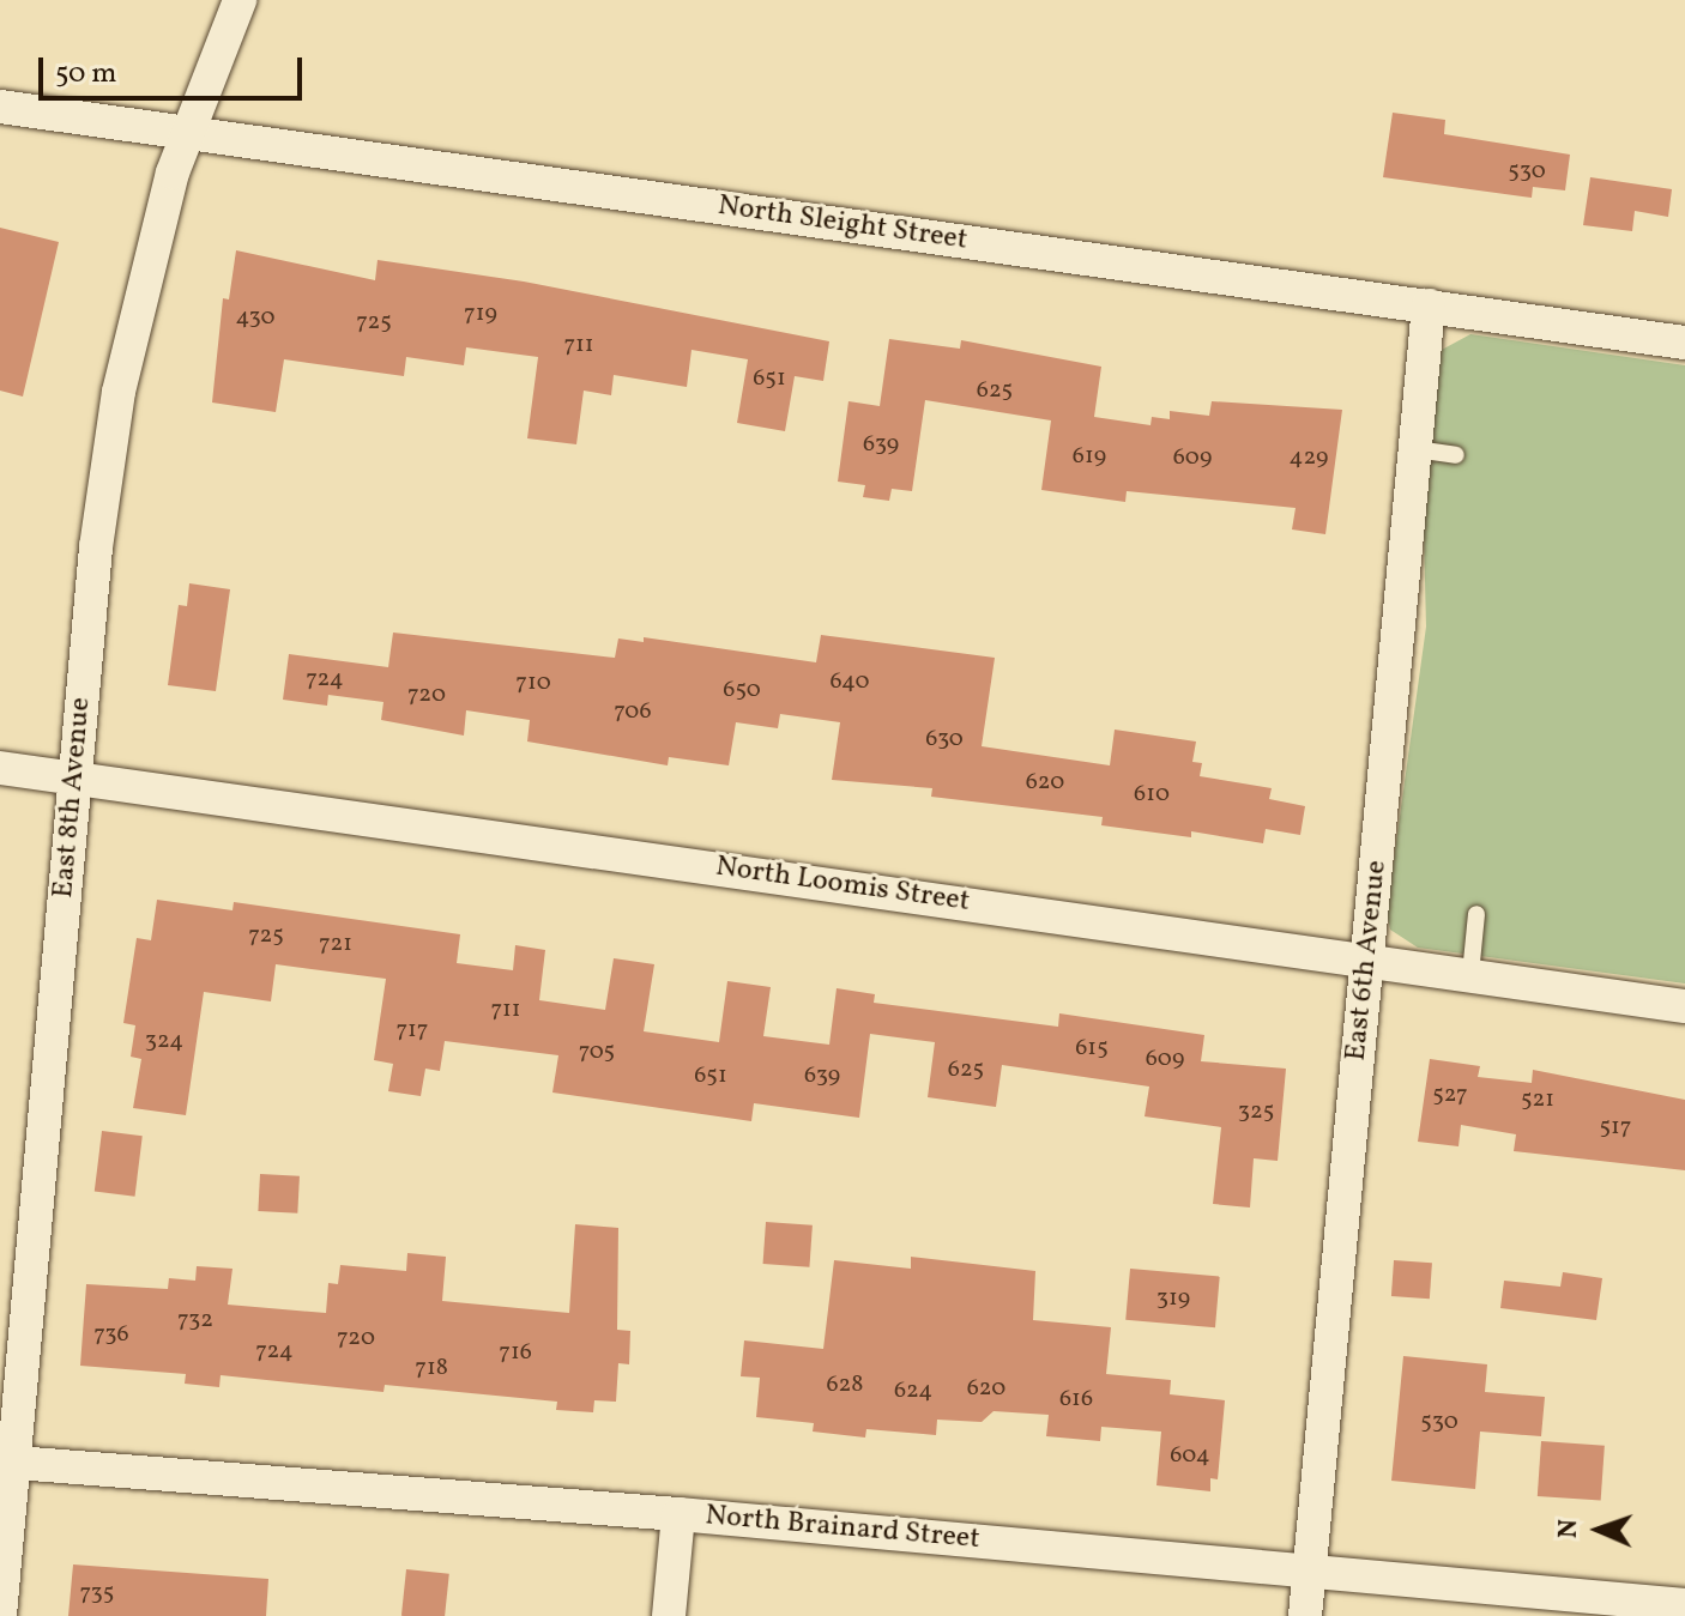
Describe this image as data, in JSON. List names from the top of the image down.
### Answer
{
  "streets": {
    "street": [
      "North Sleight Street",
      "East 8th Avenue",
      "North Loomis Street",
      "East 6th Avenue",
      "North Brainard Street"
    ]
  },
  "crossings": [
    ["North Sleight Street", "East 8th Avenue"],
    ["North Sleight Street", "East 6th Avenue"],
    ["East 8th Avenue", "North Loomis Street"],
    ["East 8th Avenue", "North Brainard Street"],
    ["North Loomis Street", "East 6th Avenue"],
    ["East 6th Avenue", "North Brainard Street"]
  ],
  "house_numbers": [
    "530",
    "719",
    "430",
    "725",
    "711",
    "651",
    "625",
    "639",
    "619",
    "609",
    "429",
    "724",
    "640",
    "710",
    "650",
    "720",
    "706",
    "630",
    "620",
    "610",
    "725",
    "721",
    "711",
    "717",
    "324",
    "615",
    "705",
    "609",
    "625",
    "651",
    "639",
    "527",
    "521",
    "325",
    "517",
    "319",
    "732",
    "736",
    "720",
    "724",
    "716",
    "718",
    "628",
    "620",
    "624",
    "616",
    "530",
    "604",
    "735"
  ],
  "scale_bar": "50 m",
  "north": "left"
}
